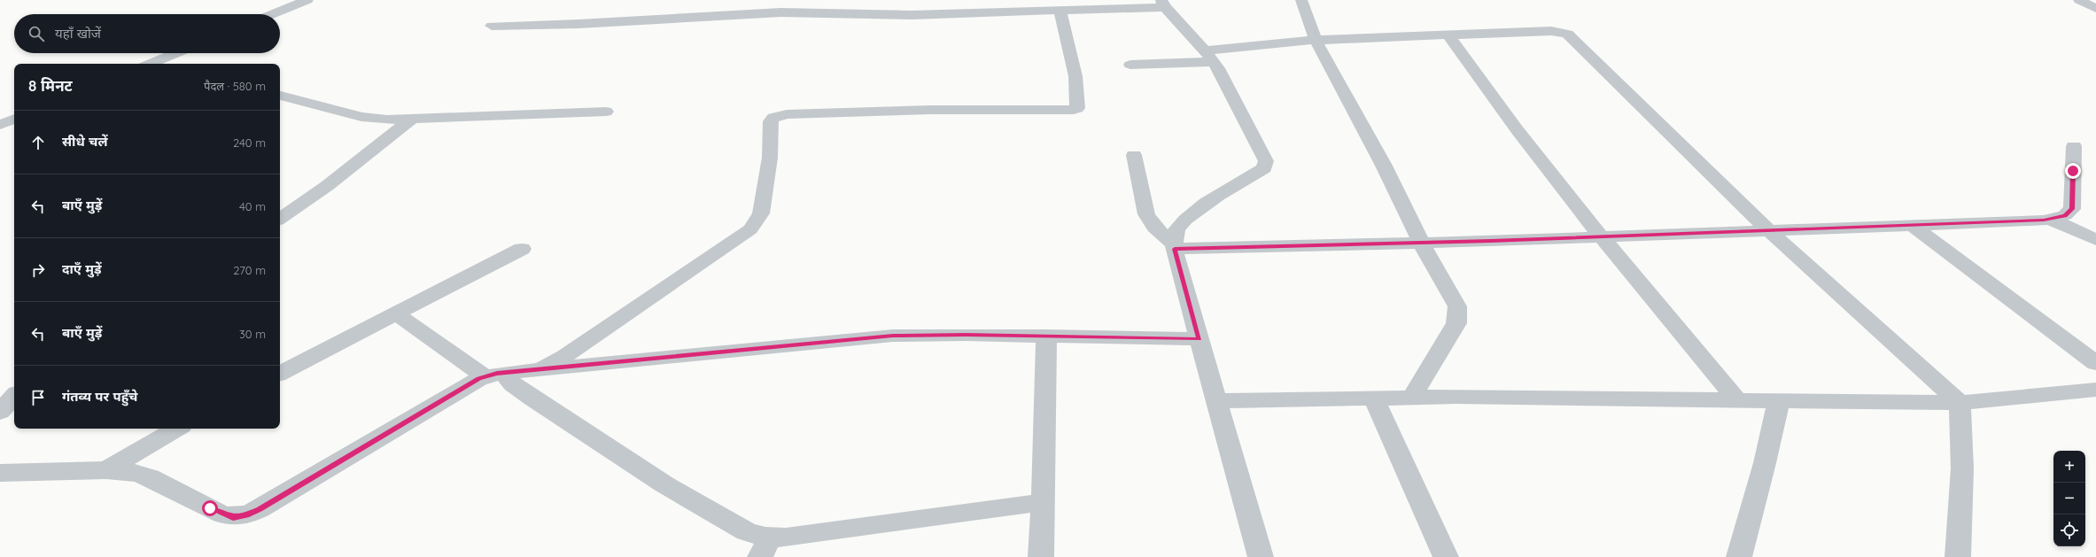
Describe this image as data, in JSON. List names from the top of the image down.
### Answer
{
  "page": {
    "search": "यहाँ खोजें",
    "heading": ["8 मिनट", "पैदल · 580 m"],
    "list": [
      ["सीधे चलें", "240 m"],
      ["बाएँ मुड़ें", "40 m"],
      ["दाएँ मुड़ें", "270 m"],
      ["बाएँ मुड़ें", "30 m"],
      "गंतव्य पर पहुँचे"
    ],
    "map_buttons": ["+", "−"]
  }
}
